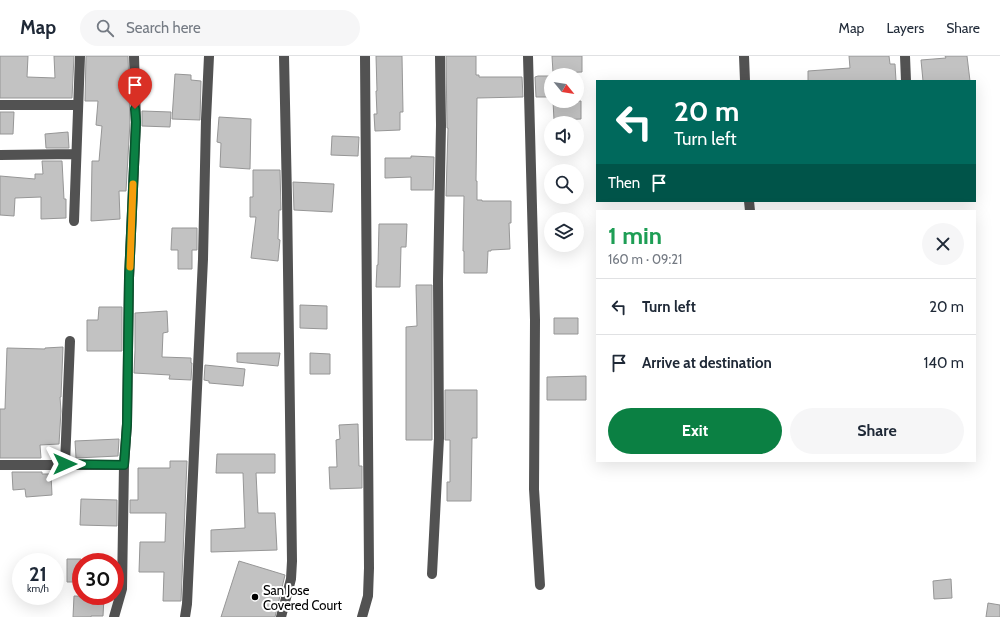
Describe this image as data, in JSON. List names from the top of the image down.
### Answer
{
  "places": ["San Jose Covered Court"],
  "north": "bottom right",
  "page": {
    "header": "Map",
    "search": "Search here",
    "nav": ["Map", "Layers", "Share"],
    "turn": ["20 m", "Turn left"],
    "then": "Then",
    "heading": ["1 min", "160 m · 09:21"],
    "list": [
      {
        "name": "Turn left",
        "value": "20 m"
      },
      {
        "name": "Arrive at destination",
        "value": "140 m"
      }
    ],
    "buttons": ["Exit", "Share"],
    "speed": "21 km/h",
    "limit": "30"
  }
}
